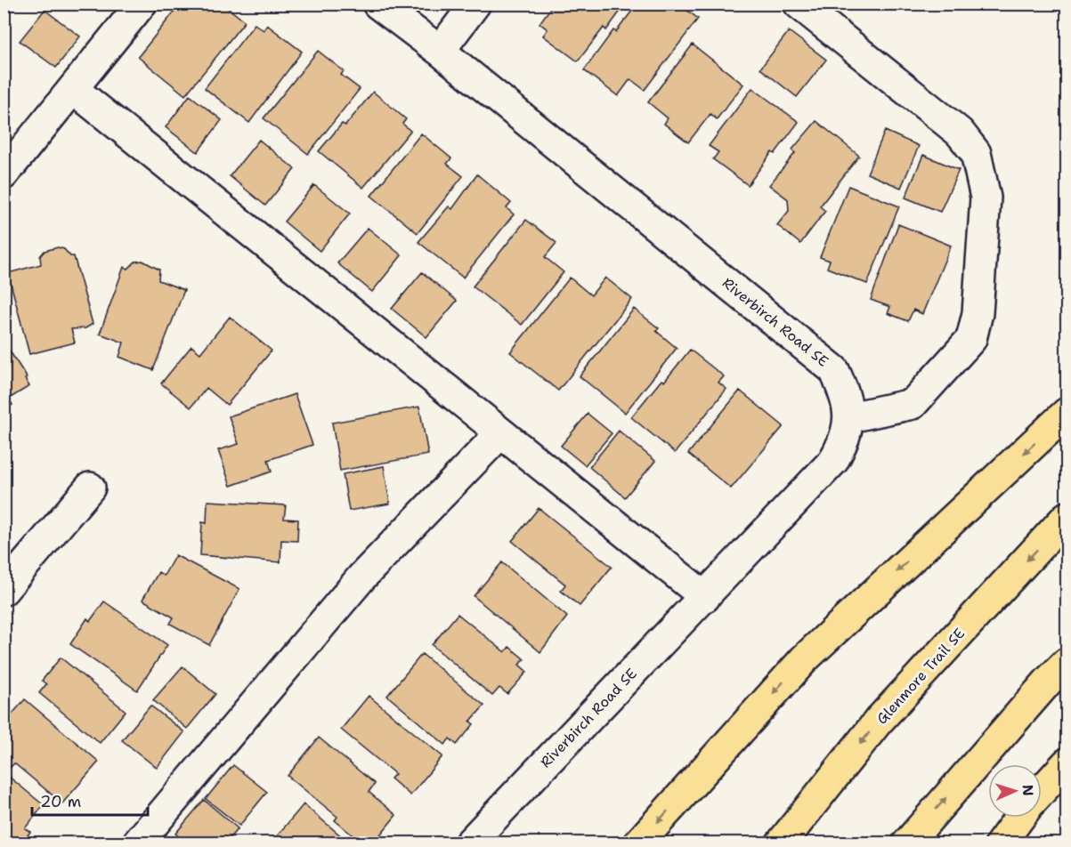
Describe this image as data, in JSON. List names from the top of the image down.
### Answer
{
  "streets": {
    "highway": ["Glenmore Trail SE"],
    "street": ["Riverbirch Road SE"]
  },
  "scale_bar": "20 m",
  "north": "right"
}
